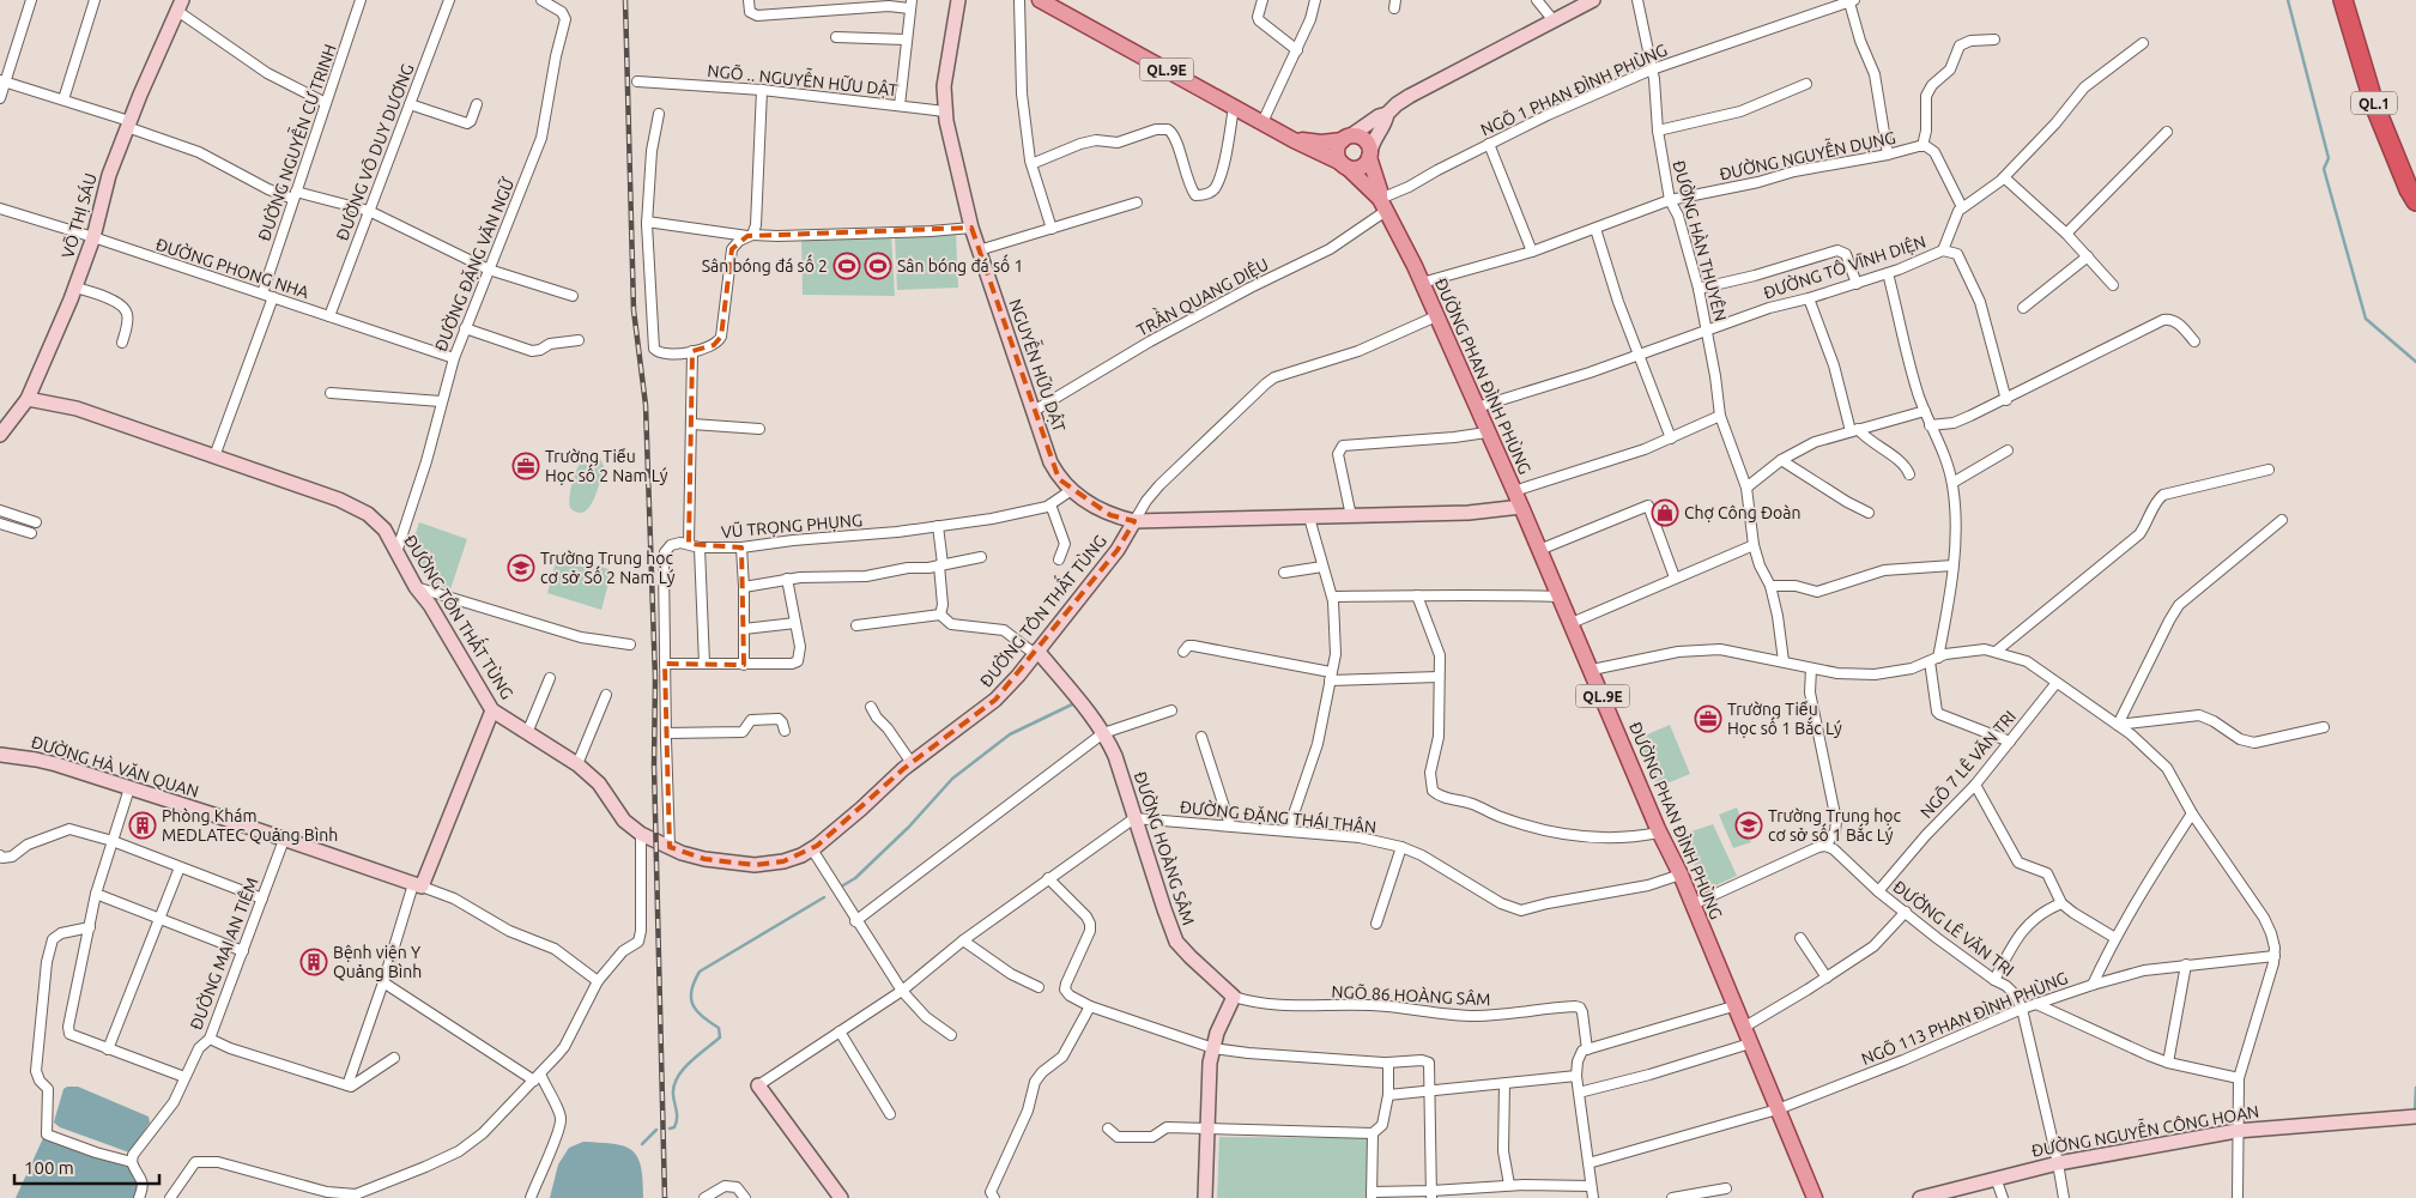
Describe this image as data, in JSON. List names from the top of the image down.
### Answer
{
  "streets": {
    "highway": ["QL.1"],
    "main road": ["QL.9E", "ĐƯỜNG PHAN ĐÌNH PHÙNG"],
    "street": [
      "NGÕ .. NGUYỄN HỮU DẬT",
      "NGÕ 1 PHAN ĐÌNH PHÙNG",
      "ĐƯỜNG NGUYỄN CƯ TRINH",
      "ĐƯỜNG VÕ DUY DƯƠNG",
      "ĐƯỜNG NGUYỄN DỤNG",
      "VÕ THỊ SÁU",
      "ĐƯỜNG HÀN THUYÊN",
      "ĐƯỜNG ĐẶNG VĂN NGỮ",
      "ĐƯỜNG TÔ VĨNH DIỆN",
      "ĐƯỜNG PHONG NHA",
      "TRẦN QUANG DIỆU",
      "NGUYỄN HỮU DẬT",
      "VŨ TRỌNG PHỤNG",
      "ĐƯỜNG TÔN THẤT TÙNG",
      "NGÕ 7 LÊ VĂN TRI",
      "ĐƯỜNG HÀ VĂN QUAN",
      "ĐƯỜNG ĐẶNG THÁI THÂN",
      "ĐƯỜNG HOÀNG SÂM",
      "ĐƯỜNG LÊ VĂN TRI",
      "ĐƯỜNG MAI AN TIÊM",
      "NGÕ 86 HOÀNG SÂM",
      "NGÕ 113 PHAN ĐÌNH PHÙNG",
      "ĐƯỜNG NGUYỄN CÔNG HOAN"
    ]
  },
  "crossings": [
    ["QL.9E", "ĐƯỜNG PHAN ĐÌNH PHÙNG"],
    ["NGÕ .. NGUYỄN HỮU DẬT", "NGUYỄN HỮU DẬT"],
    ["NGÕ 1 PHAN ĐÌNH PHÙNG", "ĐƯỜNG HÀN THUYÊN"],
    ["NGÕ 1 PHAN ĐÌNH PHÙNG", "TRẦN QUANG DIỆU"],
    ["NGÕ 1 PHAN ĐÌNH PHÙNG", "ĐƯỜNG PHAN ĐÌNH PHÙNG"],
    ["ĐƯỜNG NGUYỄN CƯ TRINH", "ĐƯỜNG PHONG NHA"],
    ["ĐƯỜNG VÕ DUY DƯƠNG", "ĐƯỜNG PHONG NHA"],
    ["ĐƯỜNG NGUYỄN DỤNG", "ĐƯỜNG HÀN THUYÊN"],
    ["ĐƯỜNG NGUYỄN DỤNG", "ĐƯỜNG PHAN ĐÌNH PHÙNG"],
    ["VÕ THỊ SÁU", "ĐƯỜNG PHONG NHA"],
    ["VÕ THỊ SÁU", "ĐƯỜNG TÔN THẤT TÙNG"],
    ["ĐƯỜNG HÀN THUYÊN", "ĐƯỜNG TÔ VĨNH DIỆN"],
    ["ĐƯỜNG ĐẶNG VĂN NGỮ", "ĐƯỜNG PHONG NHA"],
    ["ĐƯỜNG ĐẶNG VĂN NGỮ", "ĐƯỜNG TÔN THẤT TÙNG"],
    ["ĐƯỜNG TÔ VĨNH DIỆN", "ĐƯỜNG PHAN ĐÌNH PHÙNG"],
    ["TRẦN QUANG DIỆU", "NGUYỄN HỮU DẬT"],
    ["TRẦN QUANG DIỆU", "ĐƯỜNG PHAN ĐÌNH PHÙNG"],
    ["NGUYỄN HỮU DẬT", "VŨ TRỌNG PHỤNG"],
    ["NGUYỄN HỮU DẬT", "ĐƯỜNG TÔN THẤT TÙNG"],
    ["ĐƯỜNG PHAN ĐÌNH PHÙNG", "ĐƯỜNG ĐẶNG THÁI THÂN"],
    ["ĐƯỜNG PHAN ĐÌNH PHÙNG", "NGÕ 113 PHAN ĐÌNH PHÙNG"],
    ["VŨ TRỌNG PHỤNG", "ĐƯỜNG TÔN THẤT TÙNG"],
    ["ĐƯỜNG TÔN THẤT TÙNG", "ĐƯỜNG HOÀNG SÂM"],
    ["NGÕ 7 LÊ VĂN TRI", "ĐƯỜNG LÊ VĂN TRI"],
    ["ĐƯỜNG HÀ VĂN QUAN", "ĐƯỜNG MAI AN TIÊM"],
    ["ĐƯỜNG ĐẶNG THÁI THÂN", "ĐƯỜNG HOÀNG SÂM"],
    ["ĐƯỜNG HOÀNG SÂM", "NGÕ 86 HOÀNG SÂM"],
    ["ĐƯỜNG LÊ VĂN TRI", "NGÕ 113 PHAN ĐÌNH PHÙNG"],
    ["ĐƯỜNG LÊ VĂN TRI", "ĐƯỜNG NGUYỄN CÔNG HOAN"]
  ],
  "places": {
    "sports": ["Sân bóng đá số 2", "Sân bóng đá số 1"],
    "office": ["Trường Tiểu Học số 2 Nam Lý", "Trường Tiểu Học số 1 Bắc Lý"],
    "shop": ["Chợ Công Đoàn"],
    "school or university": ["Trường Trung học cơ sở Số 2 Nam Lý", "Trường Trung học cơ sở số 1 Bắc Lý"],
    "building": ["Phòng Khám MEDLATEC Quảng Bình", "Bệnh viện Y Quảng Bình"]
  },
  "scale_bar": "100 m"
}
